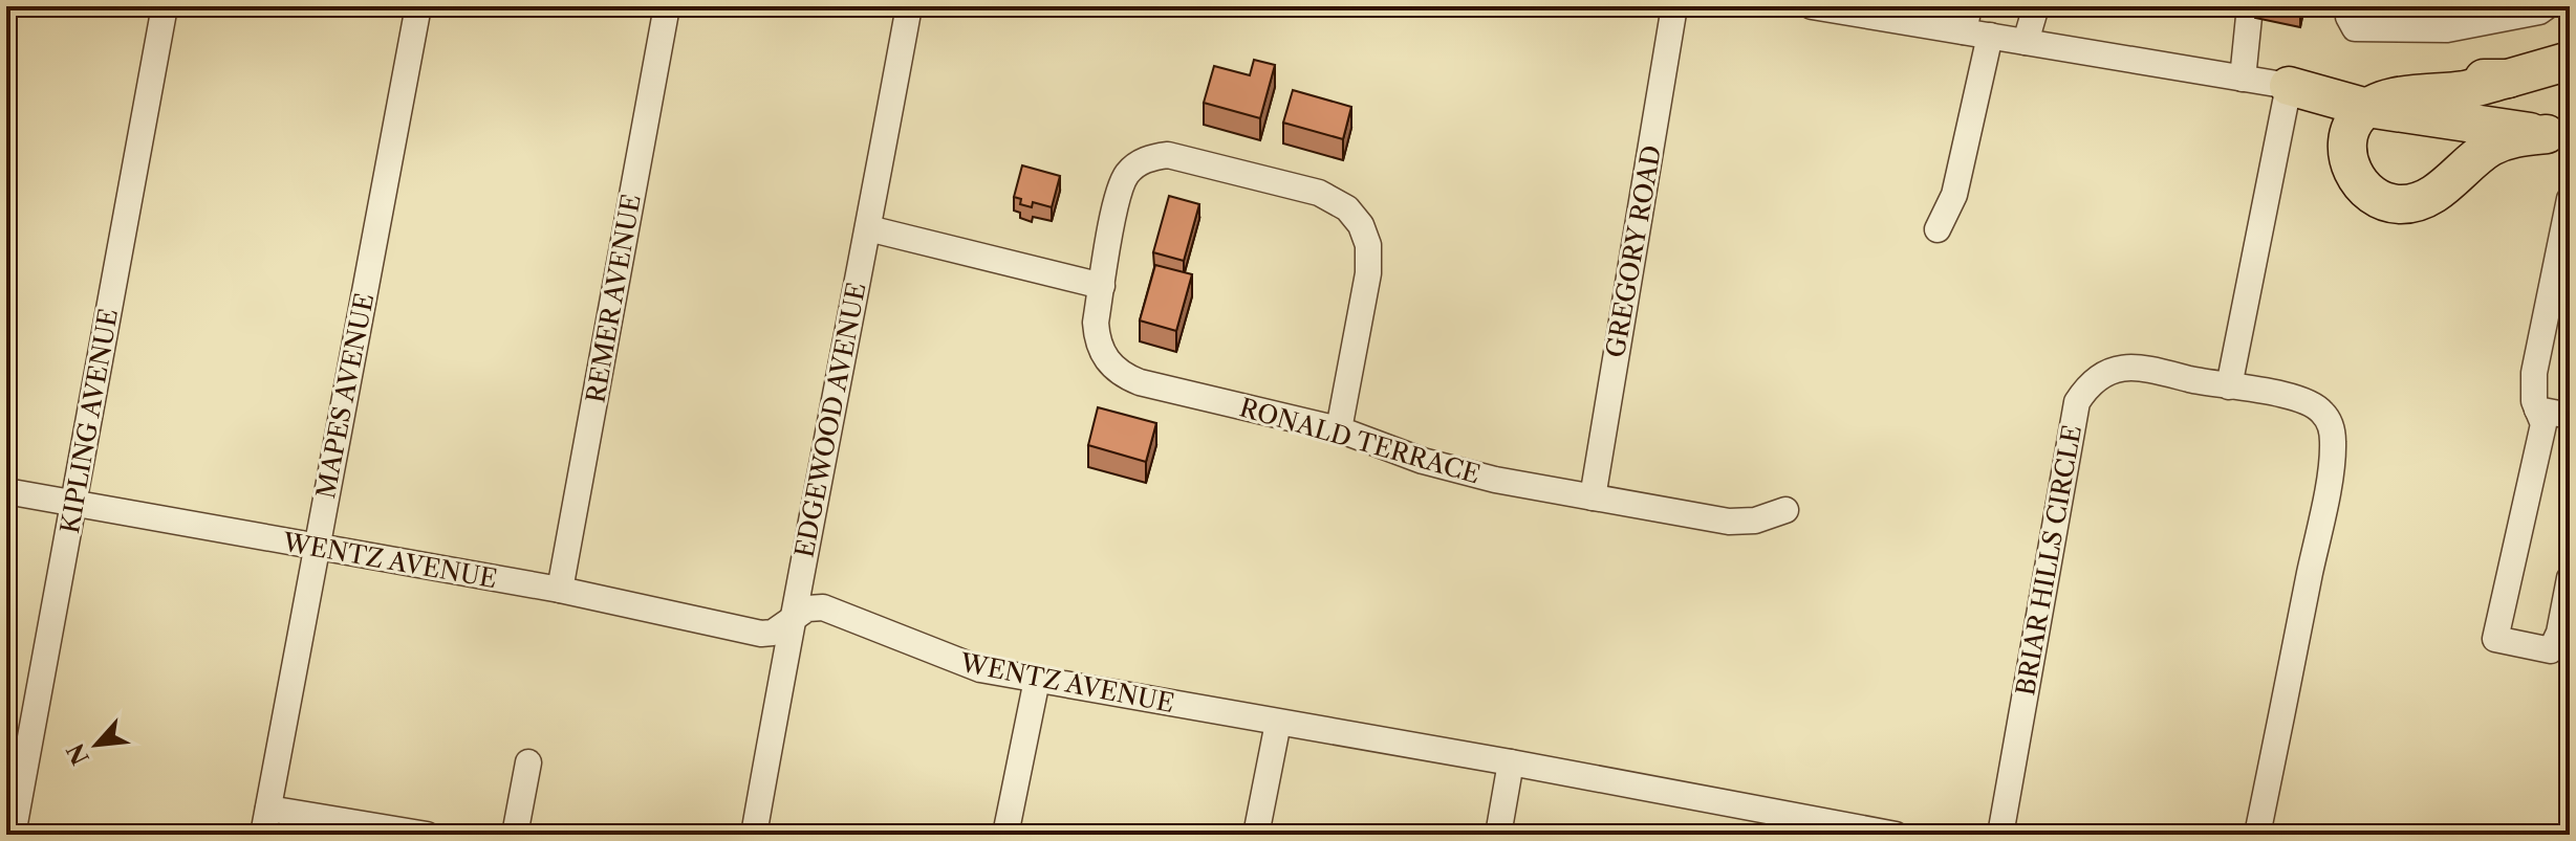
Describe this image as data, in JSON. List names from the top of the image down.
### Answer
{
  "streets": {
    "street": [
      "GREGORY ROAD",
      "REMER AVENUE",
      "MAPES AVENUE",
      "EDGEWOOD AVENUE",
      "KIPLING AVENUE",
      "RONALD TERRACE",
      "WENTZ AVENUE",
      "BRIAR HILLS CIRCLE"
    ]
  },
  "crossings": [
    ["GREGORY ROAD", "RONALD TERRACE"],
    ["REMER AVENUE", "WENTZ AVENUE"],
    ["MAPES AVENUE", "WENTZ AVENUE"],
    ["EDGEWOOD AVENUE", "WENTZ AVENUE"],
    ["KIPLING AVENUE", "WENTZ AVENUE"]
  ],
  "north": "bottom left"
}
